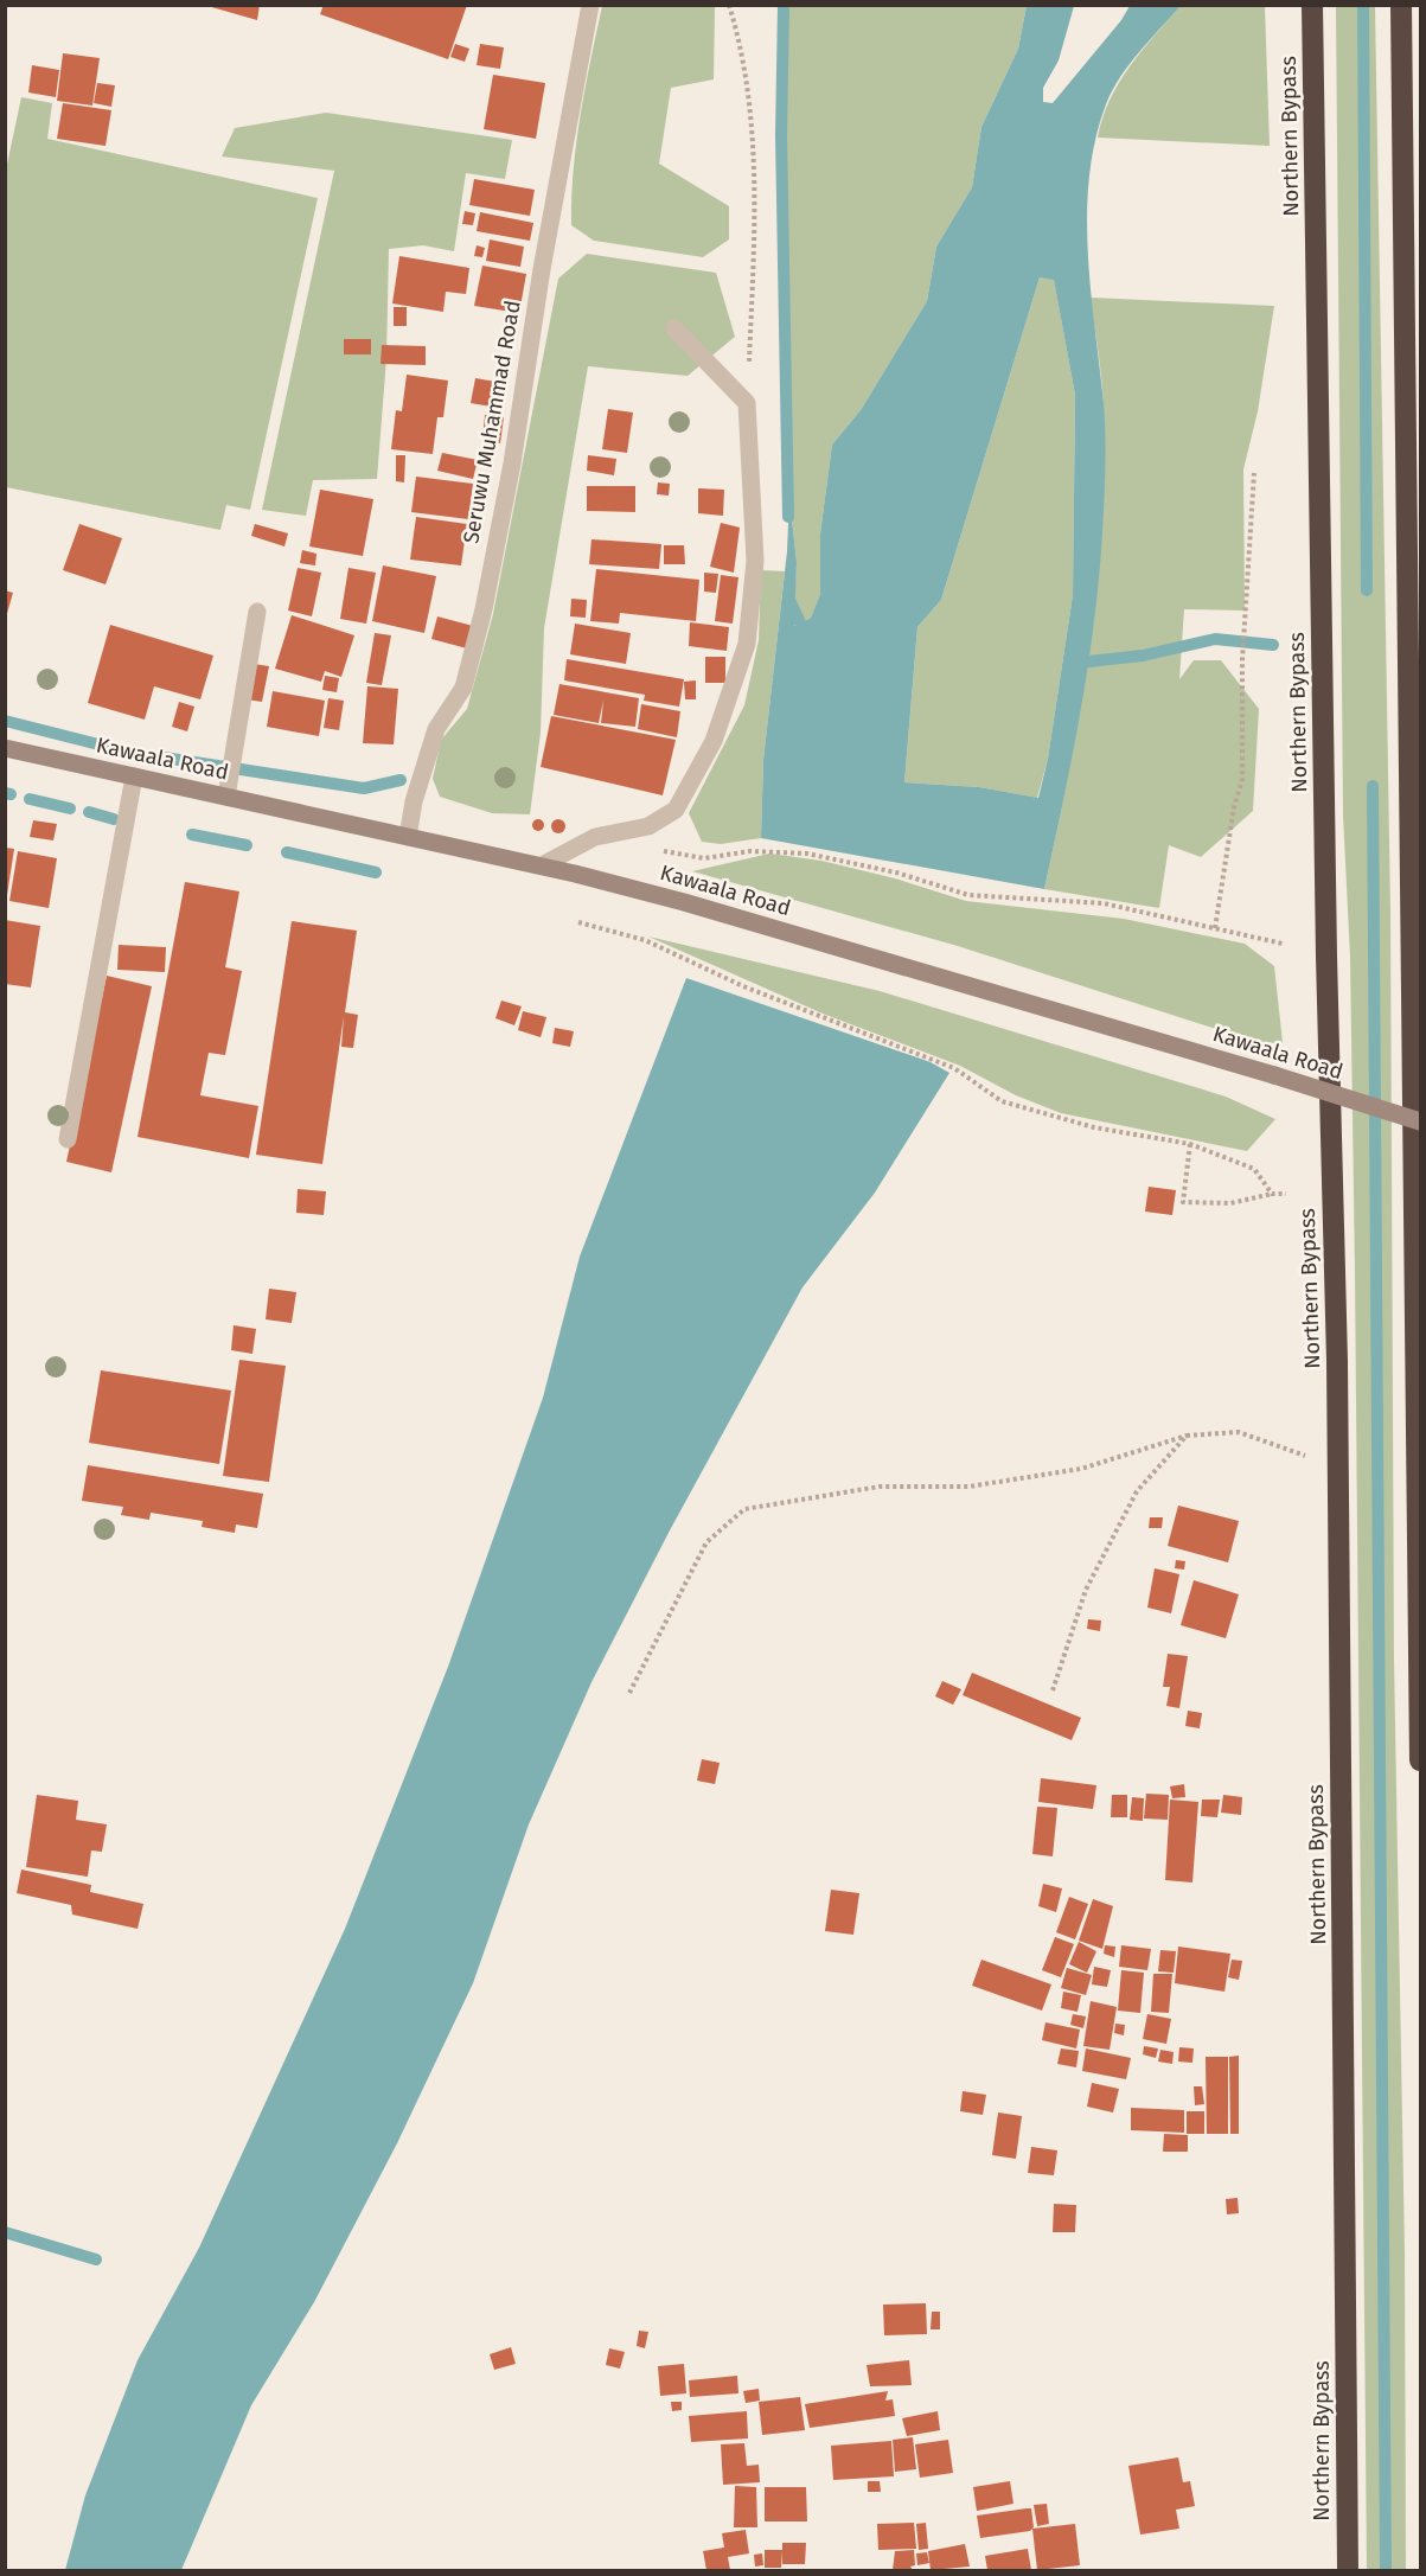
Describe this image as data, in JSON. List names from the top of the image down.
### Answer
{
  "streets": {
    "highway": ["Northern Bypass"],
    "street": ["Seruwu Muhammad Road", "Kawaala Road"]
  },
  "crossings": [
    ["Seruwu Muhammad Road", "Kawaala Road"]
  ]
}
